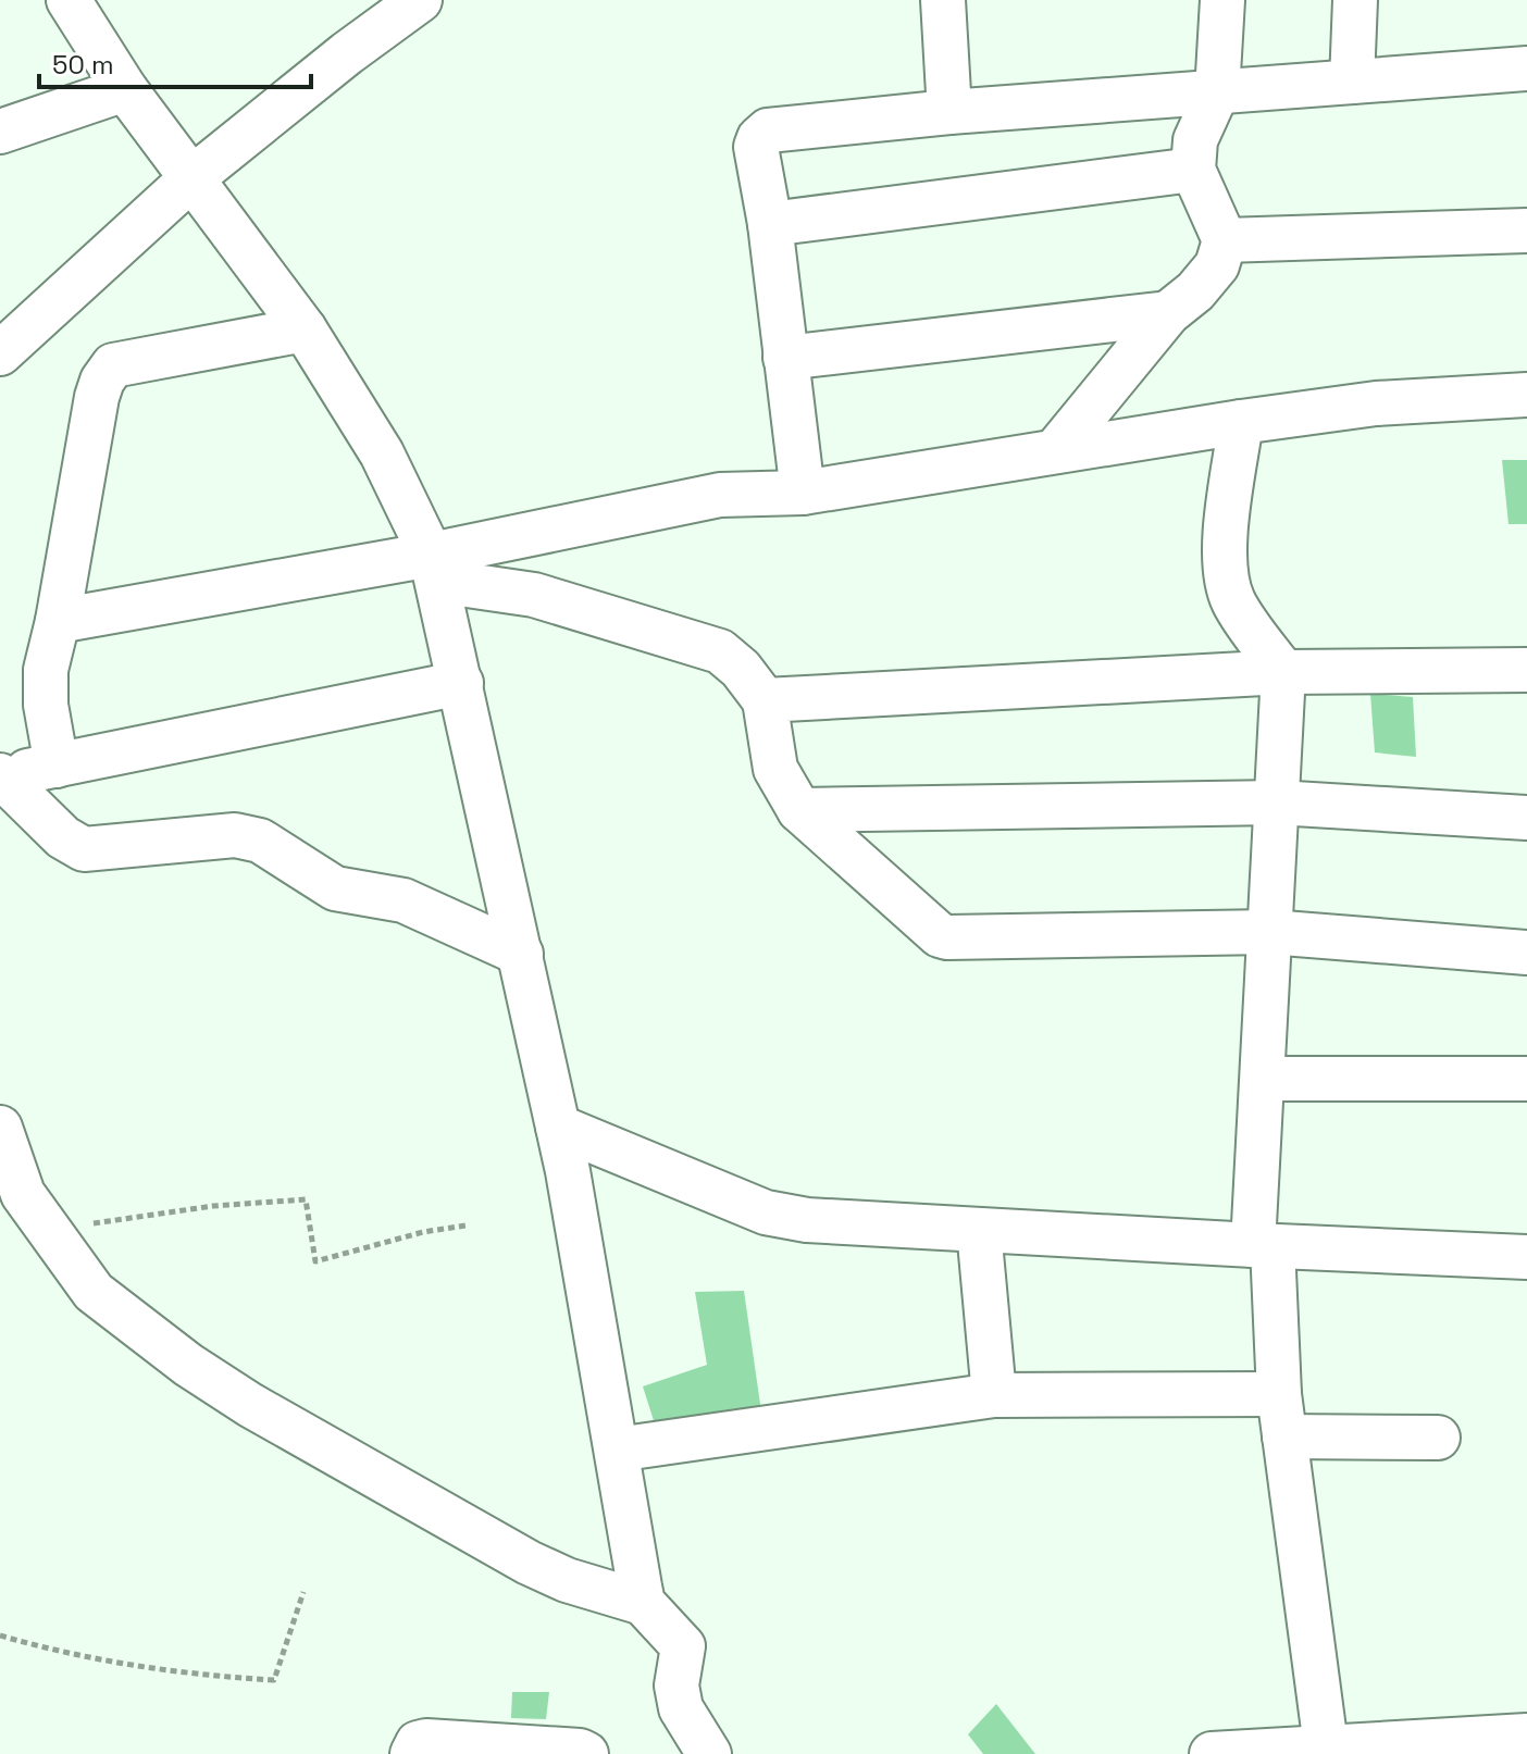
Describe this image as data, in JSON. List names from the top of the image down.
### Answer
{
  "scale_bar": "50 m"
}
